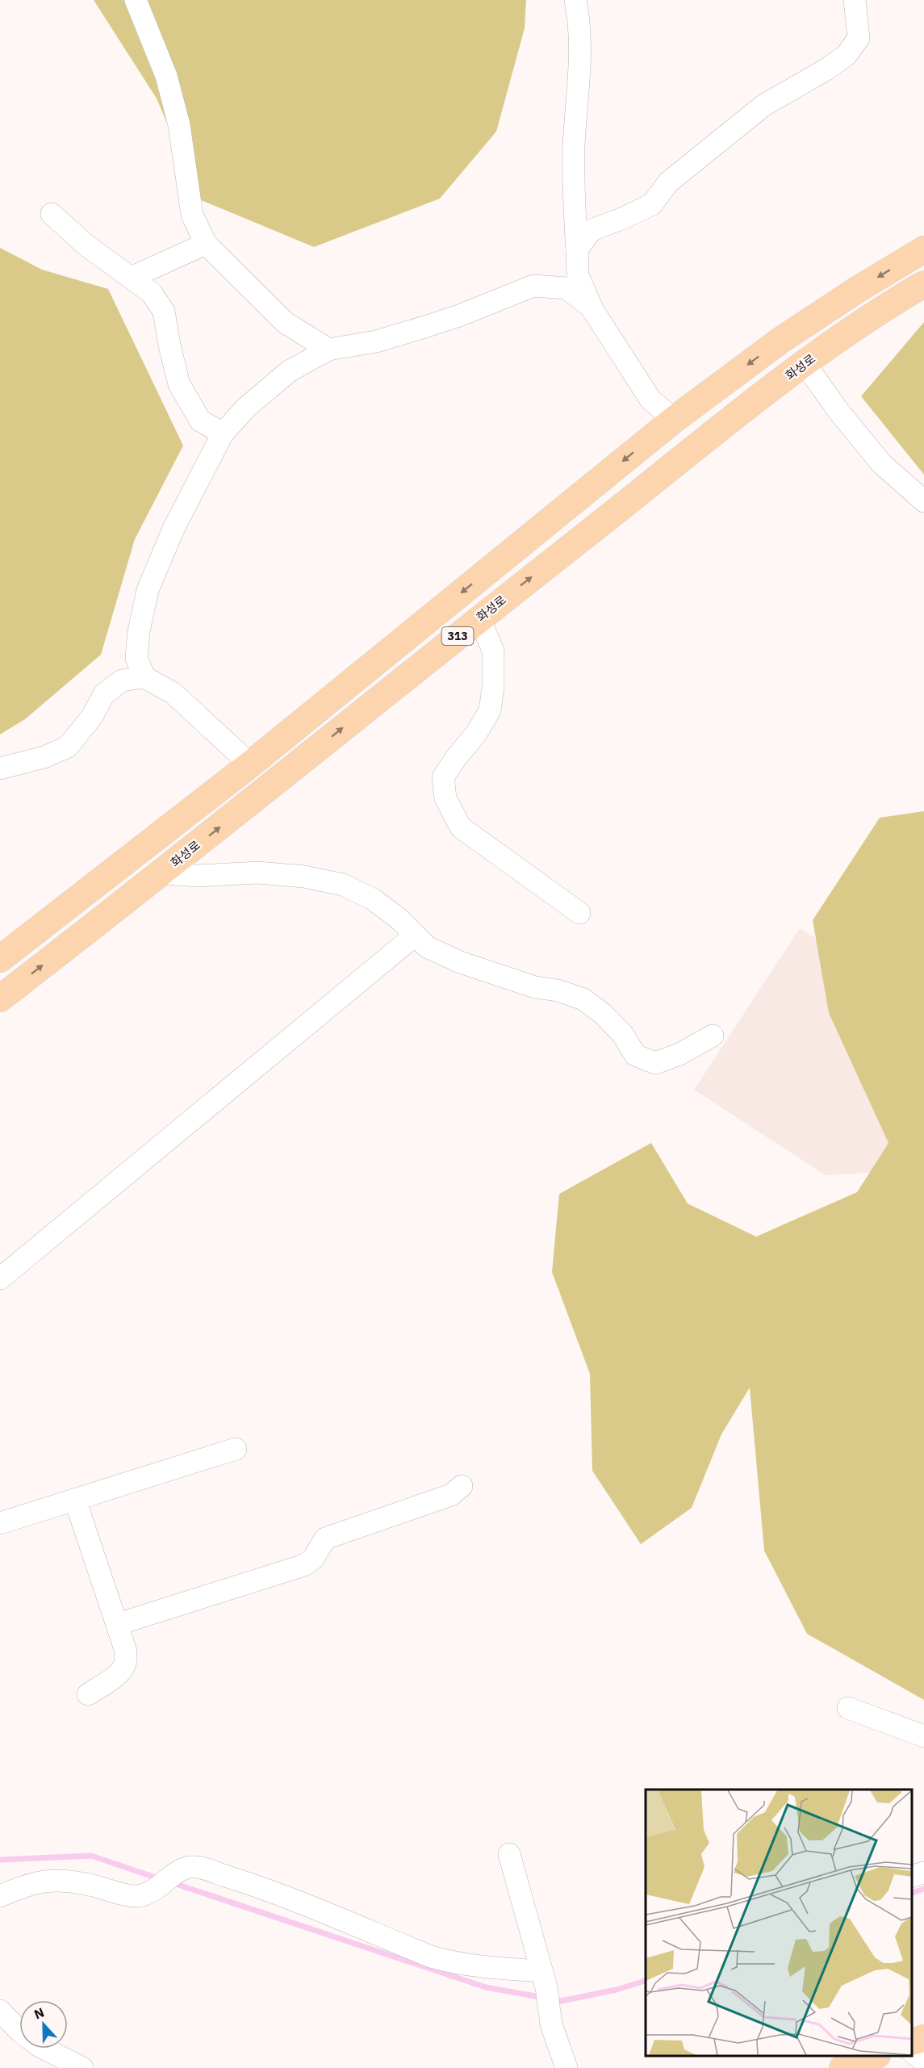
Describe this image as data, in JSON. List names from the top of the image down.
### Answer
{
  "streets": {
    "main road": ["화성로", "313"]
  },
  "north": "top"
}
